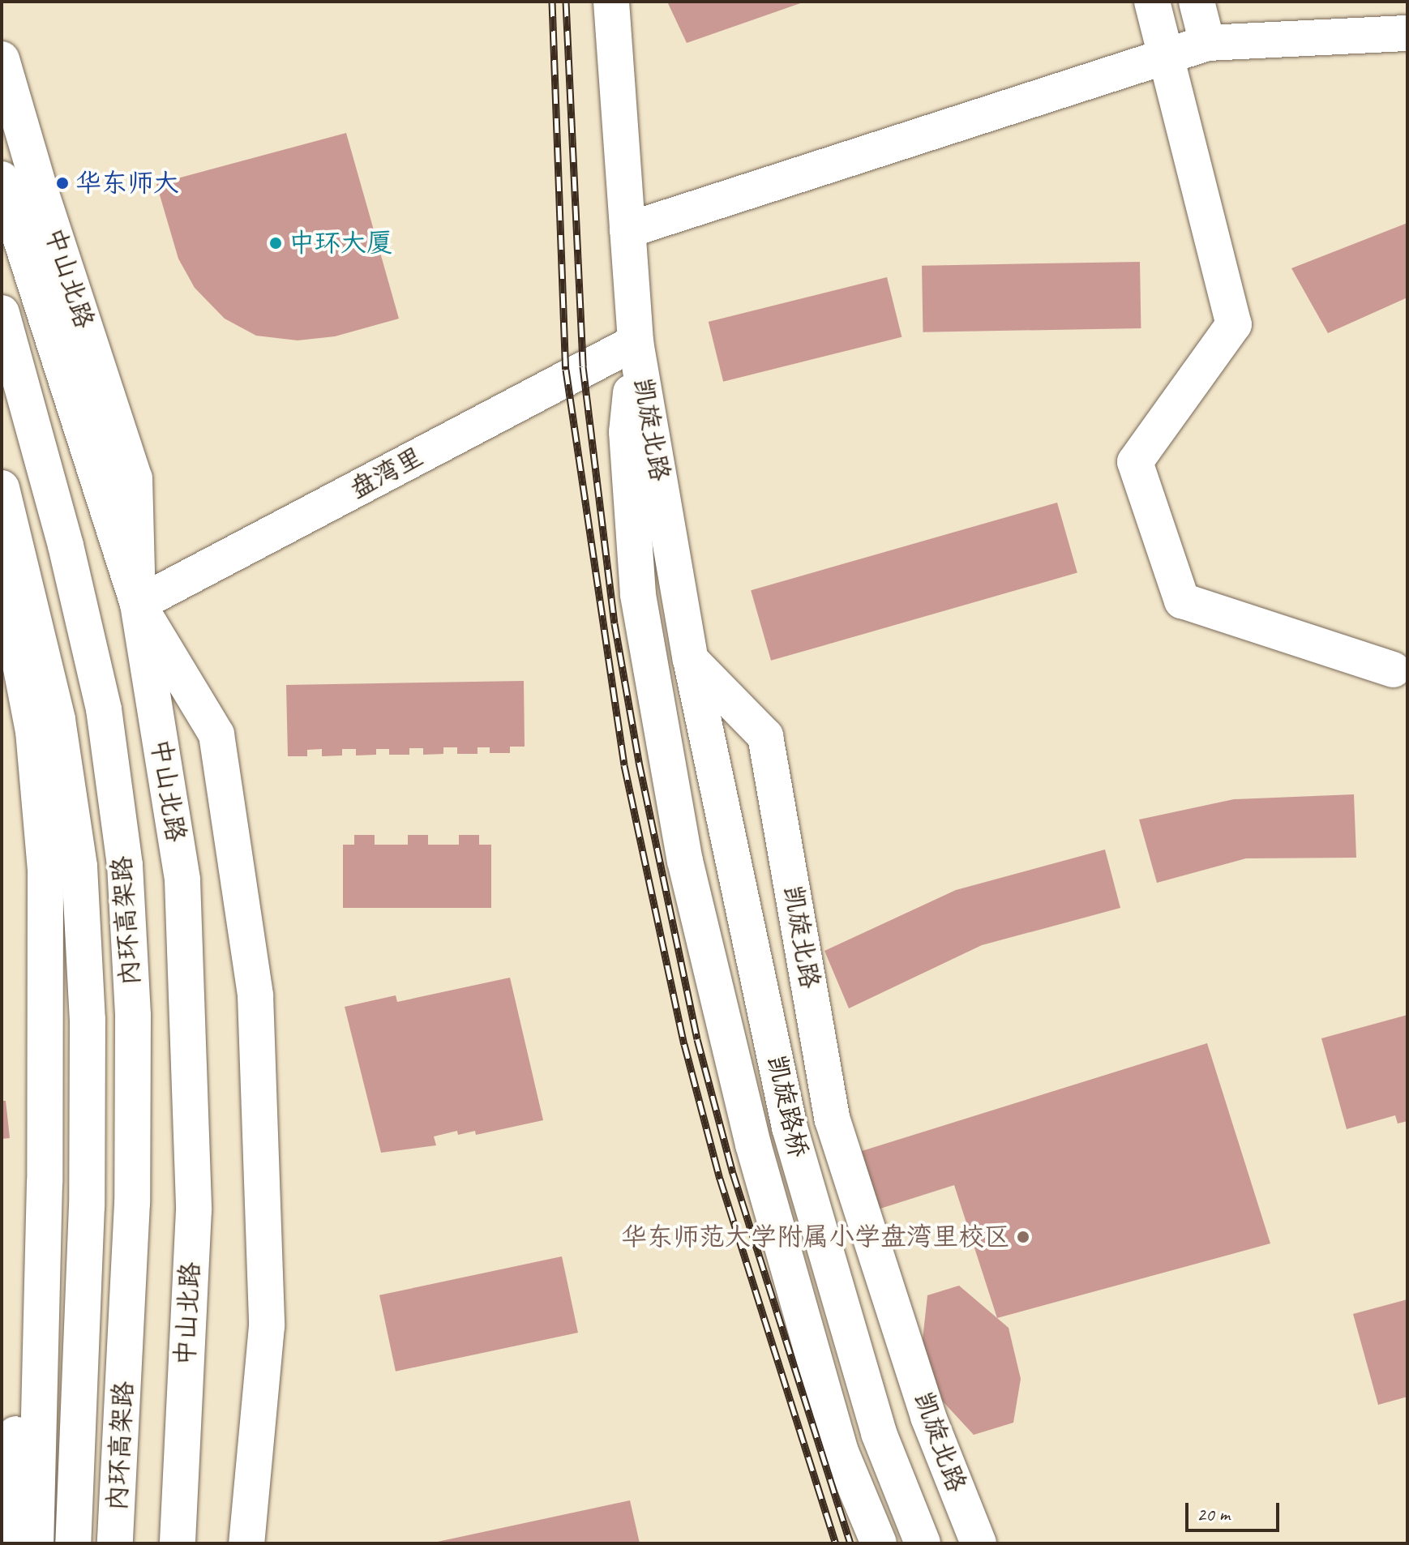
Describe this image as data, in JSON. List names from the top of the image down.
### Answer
{
  "streets": {
    "main road": [
      "中山北路",
      "凯旋北路",
      "盘湾里",
      "内环高架路",
      "凯旋路桥"
    ]
  },
  "crossings": [
    ["中山北路", "盘湾里"],
    ["凯旋北路", "盘湾里"],
    ["凯旋北路", "凯旋路桥"]
  ],
  "places": ["华东师大", "中环大厦", "华东师范大学附属小学盘湾里校区"],
  "scale_bar": "20 m"
}
